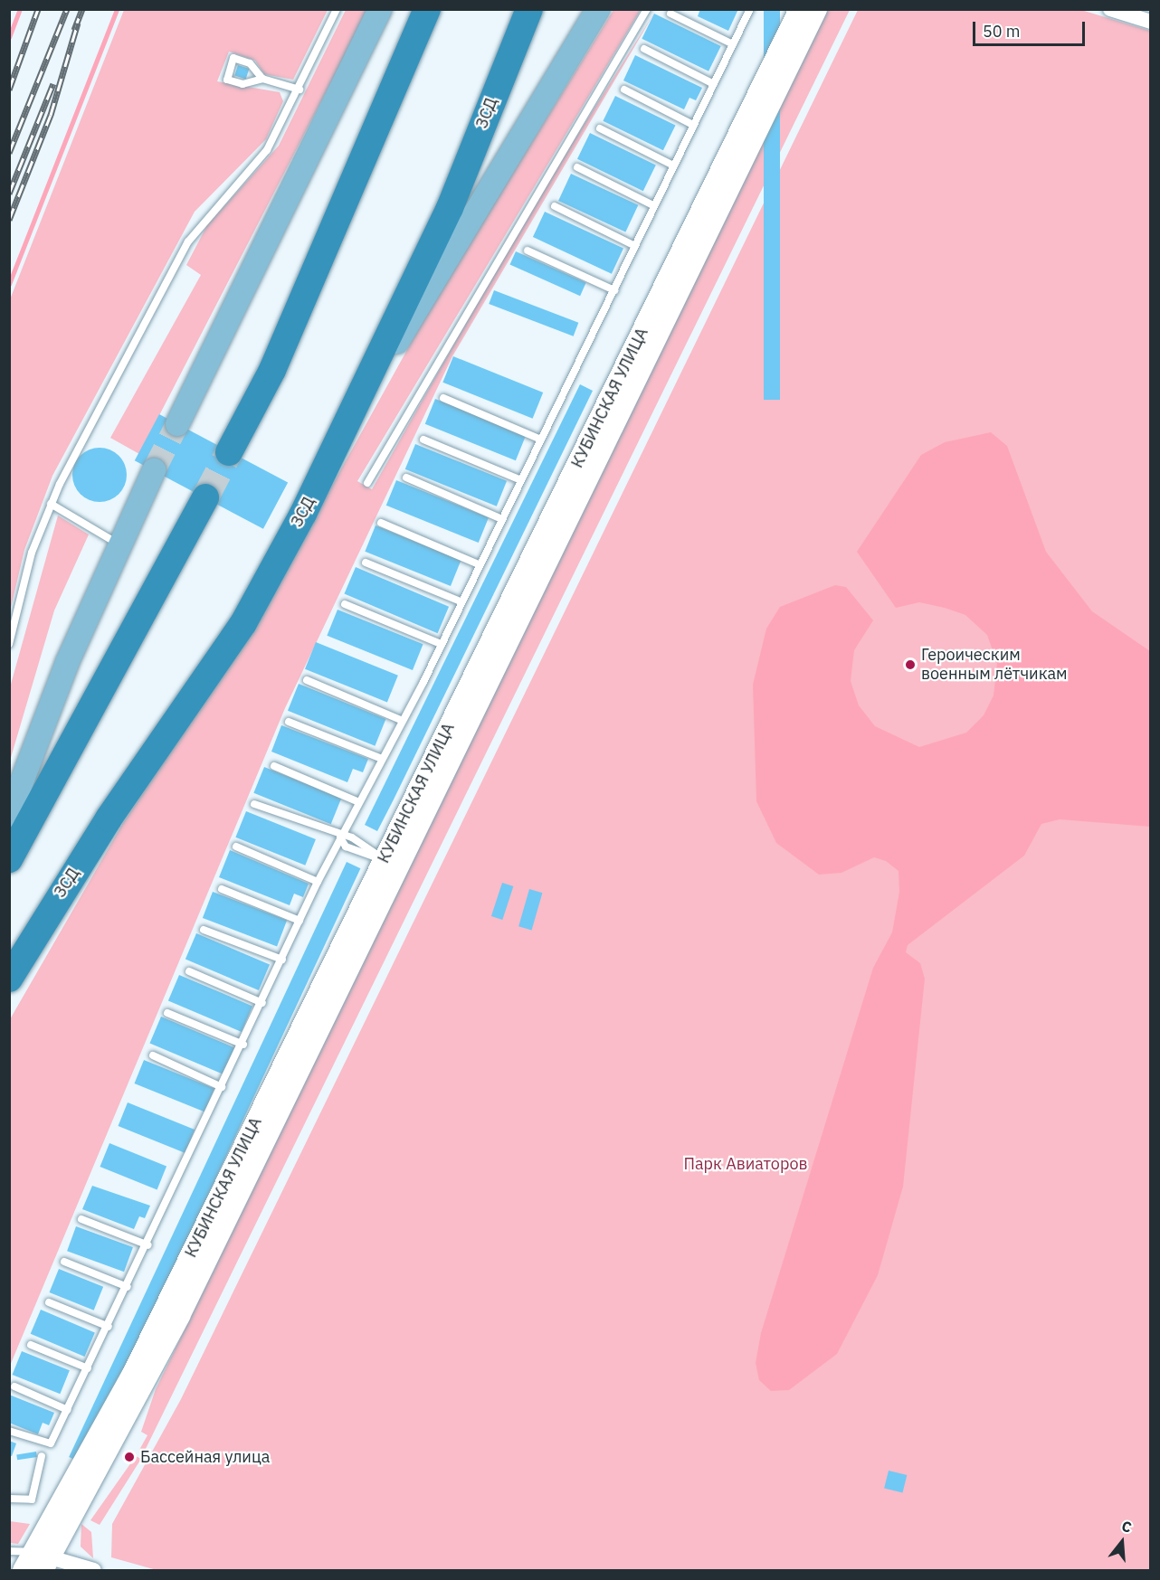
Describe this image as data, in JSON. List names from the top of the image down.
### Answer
{
  "streets": {
    "highway": ["ЗСД"],
    "main road": ["КУБИНСКАЯ УЛИЦА"]
  },
  "parks": ["Парк Авиаторов"],
  "places": ["Героическим военным лётчикам", "Бассейная улица"],
  "scale_bar": "50 m",
  "north": "top"
}
